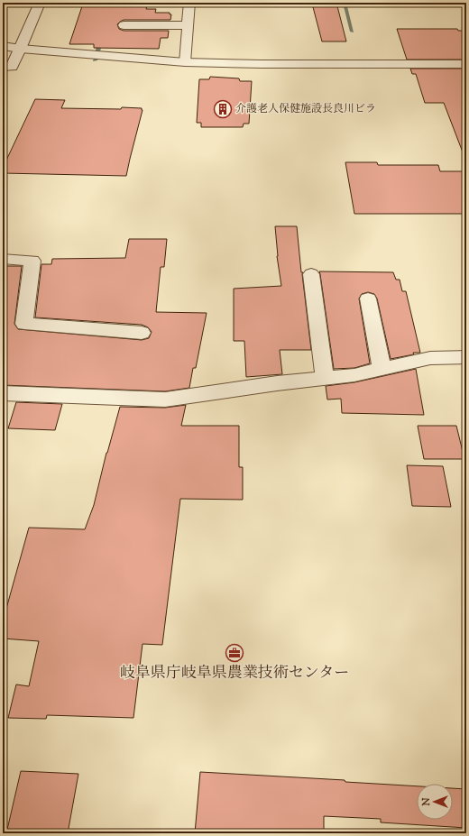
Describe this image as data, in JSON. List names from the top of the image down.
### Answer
{
  "places": {
    "building": ["介護老人保健施設長良川ビラ"],
    "office": ["岐阜県庁岐阜県農業技術センター"]
  },
  "north": "left"
}
